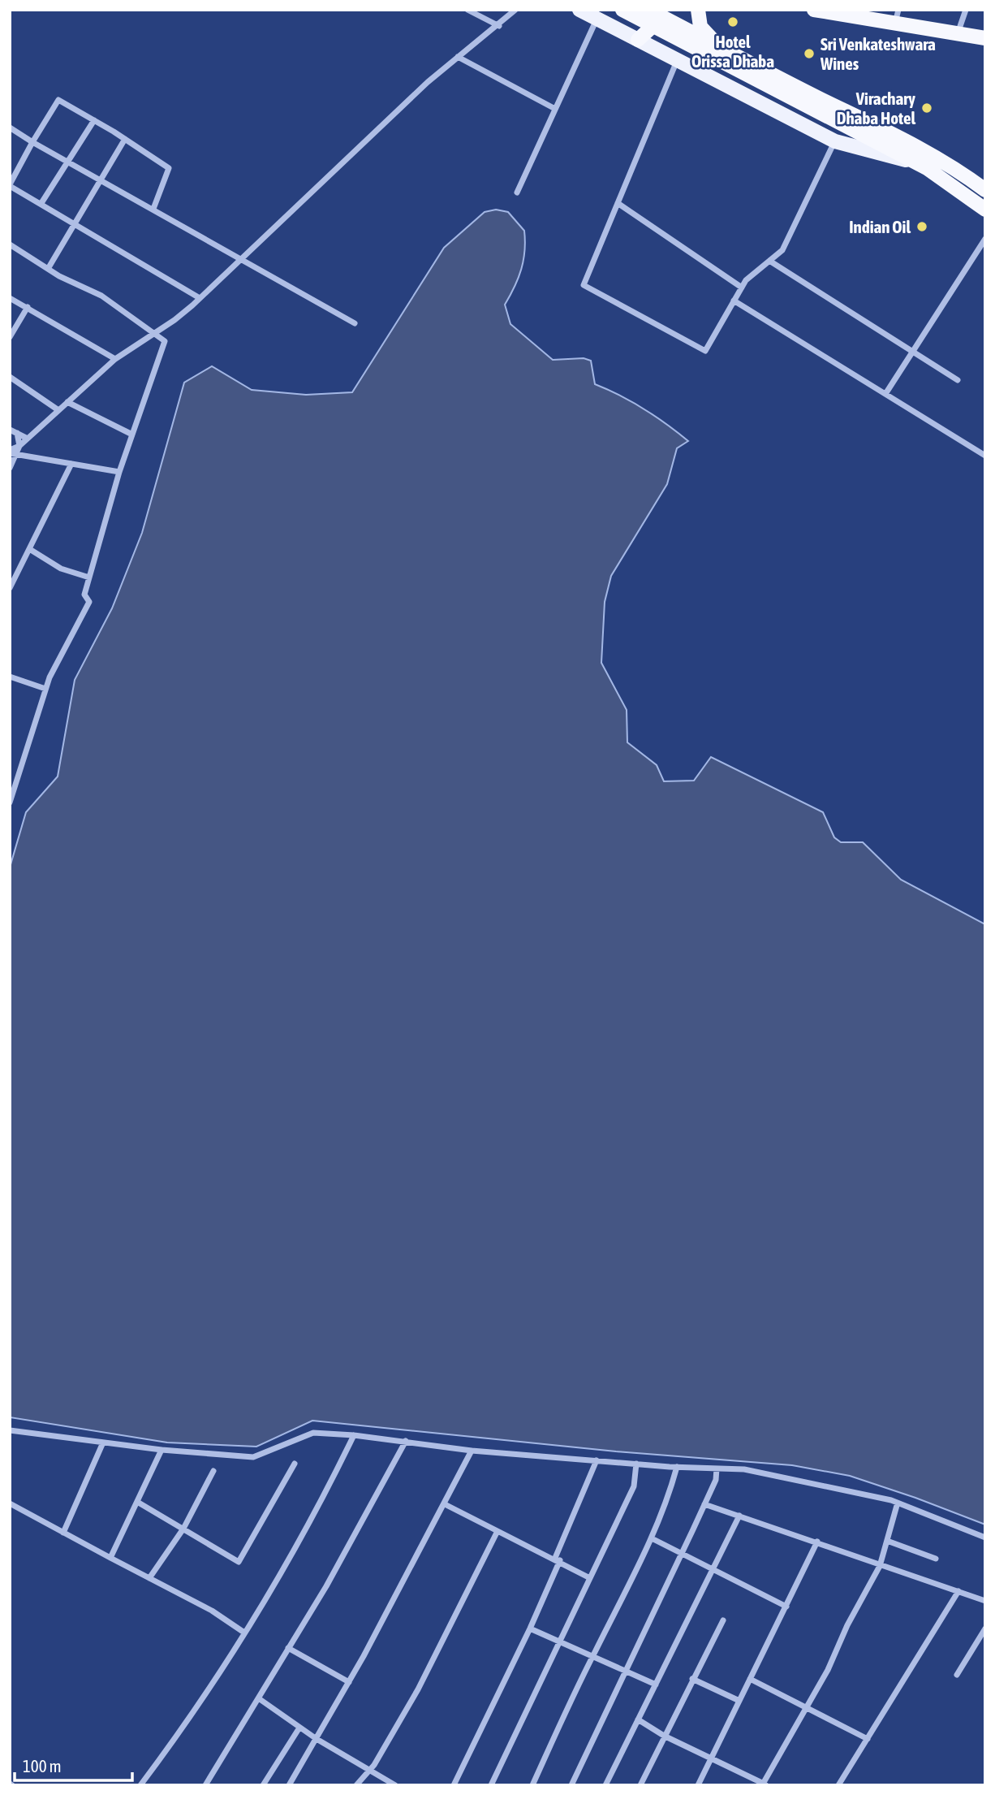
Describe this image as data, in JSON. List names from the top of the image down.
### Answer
{
  "places": [
    "Hotel Orissa Dhaba",
    "Sri Venkateshwara Wines",
    "Virachary Dhaba Hotel",
    "Indian Oil"
  ],
  "scale_bar": "100 m"
}
